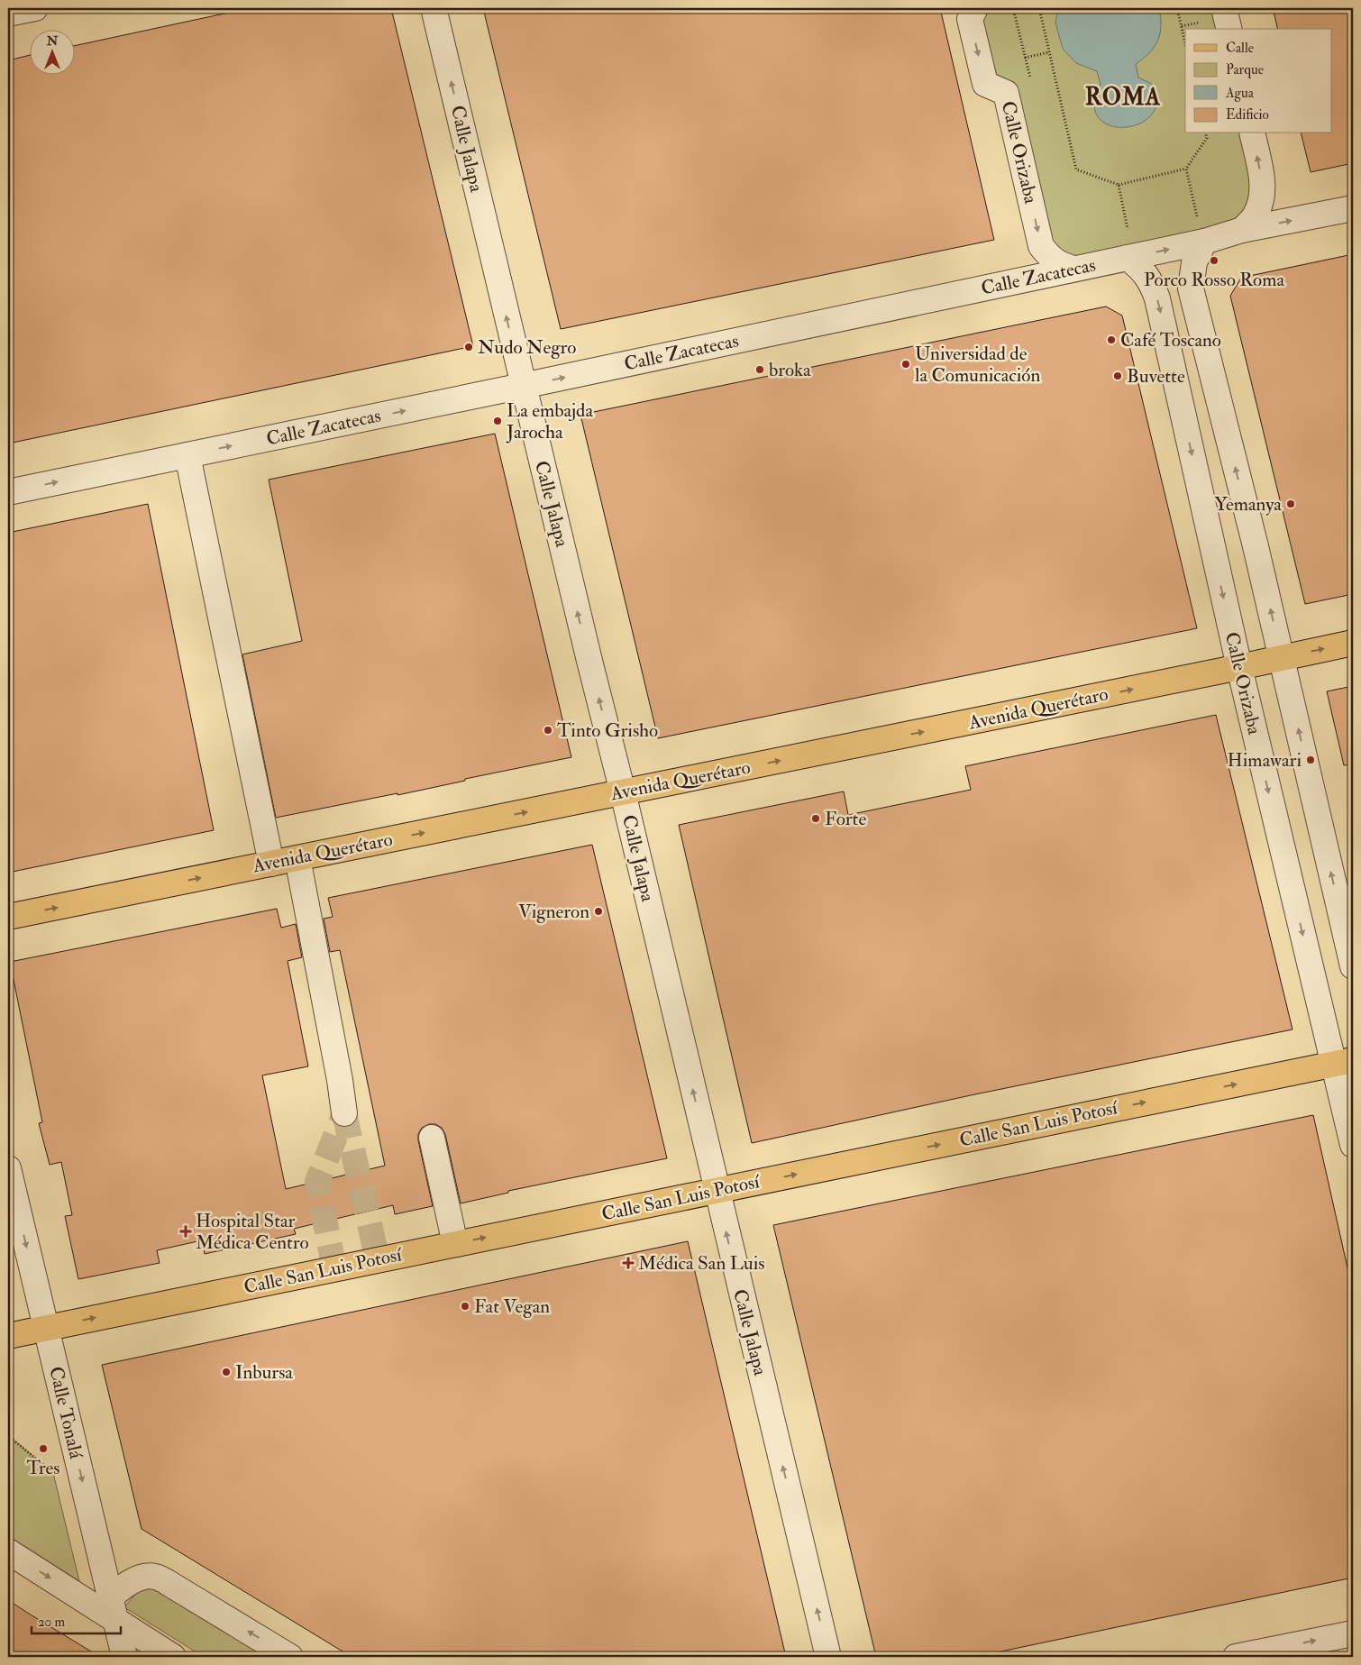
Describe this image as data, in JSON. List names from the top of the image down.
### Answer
{
  "streets": {
    "main road": ["Avenida Querétaro", "Calle San Luis Potosí"],
    "street": [
      "Calle Jalapa",
      "Calle Orizaba",
      "Calle Zacatecas",
      "Calle Tonalá"
    ]
  },
  "crossings": [
    ["Calle Jalapa", "Calle Zacatecas"],
    ["Calle Jalapa", "Avenida Querétaro"],
    ["Calle Jalapa", "Calle San Luis Potosí"],
    ["Calle Orizaba", "Calle Zacatecas"],
    ["Calle Orizaba", "Avenida Querétaro"],
    ["Calle Orizaba", "Calle San Luis Potosí"],
    ["Calle San Luis Potosí", "Calle Tonalá"]
  ],
  "one_way": [
    "Calle Jalapa",
    "Calle Zacatecas",
    "Avenida Querétaro",
    "Calle San Luis Potosí",
    "Calle Tonalá"
  ],
  "districts": ["ROMA"],
  "places": {
    "other": [
      "Porco Rosso Roma",
      "Café Toscano",
      "Nudo Negro",
      "Universidad de la Comunicación",
      "broka",
      "Buvette",
      "La embajda Jarocha",
      "Yemanya",
      "Tinto Grisho",
      "Himawari",
      "Forte",
      "Vigneron",
      "Fat Vegan",
      "Inbursa",
      "Tres"
    ],
    "health": ["Hospital Star Médica Centro", "Médica San Luis"]
  },
  "legend": [
    "Calle",
    "Parque",
    "Agua",
    "Edificio"
  ],
  "scale_bar": "20 m",
  "north": "top"
}
